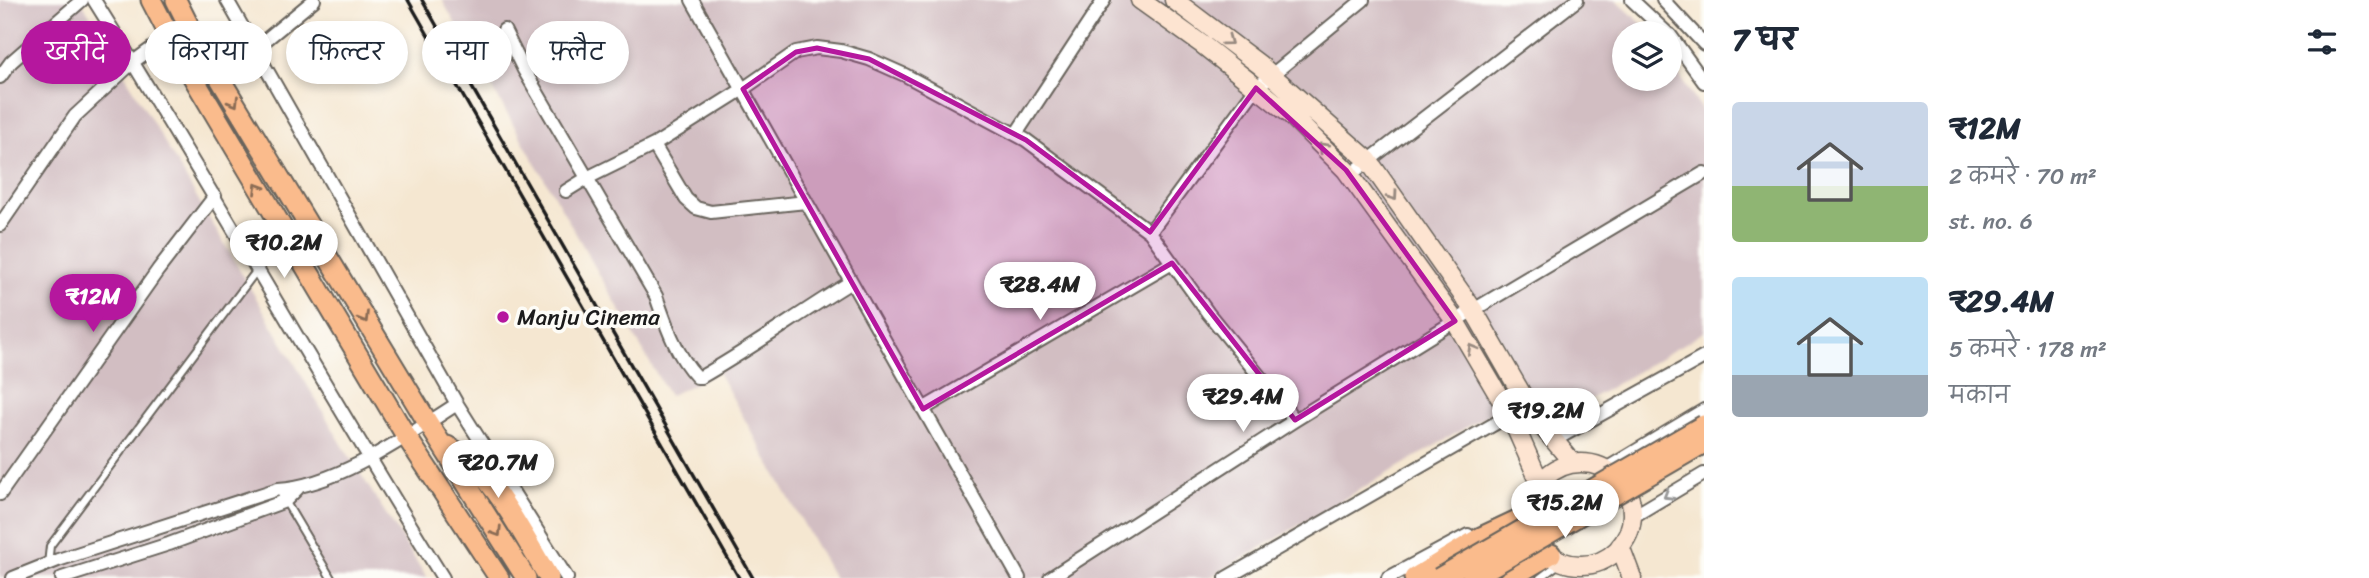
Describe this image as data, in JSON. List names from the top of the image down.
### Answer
{
  "places": ["Manju Cinema"],
  "page": {
    "heading": "7 घर",
    "chip": [
      "खरीदें",
      "किराया",
      "फ़िल्टर",
      "नया",
      "फ़्लैट"
    ],
    "list": [
      {
        "name": "₹12M",
        "note": "2 कमरे · 70 m² · st. no. 6"
      },
      {
        "name": "₹29.4M",
        "note": "5 कमरे · 178 m² · मकान"
      }
    ],
    "price": [
      "₹10.2M",
      "₹28.4M",
      "₹12M",
      "₹29.4M",
      "₹19.2M",
      "₹20.7M",
      "₹15.2M"
    ]
  }
}
